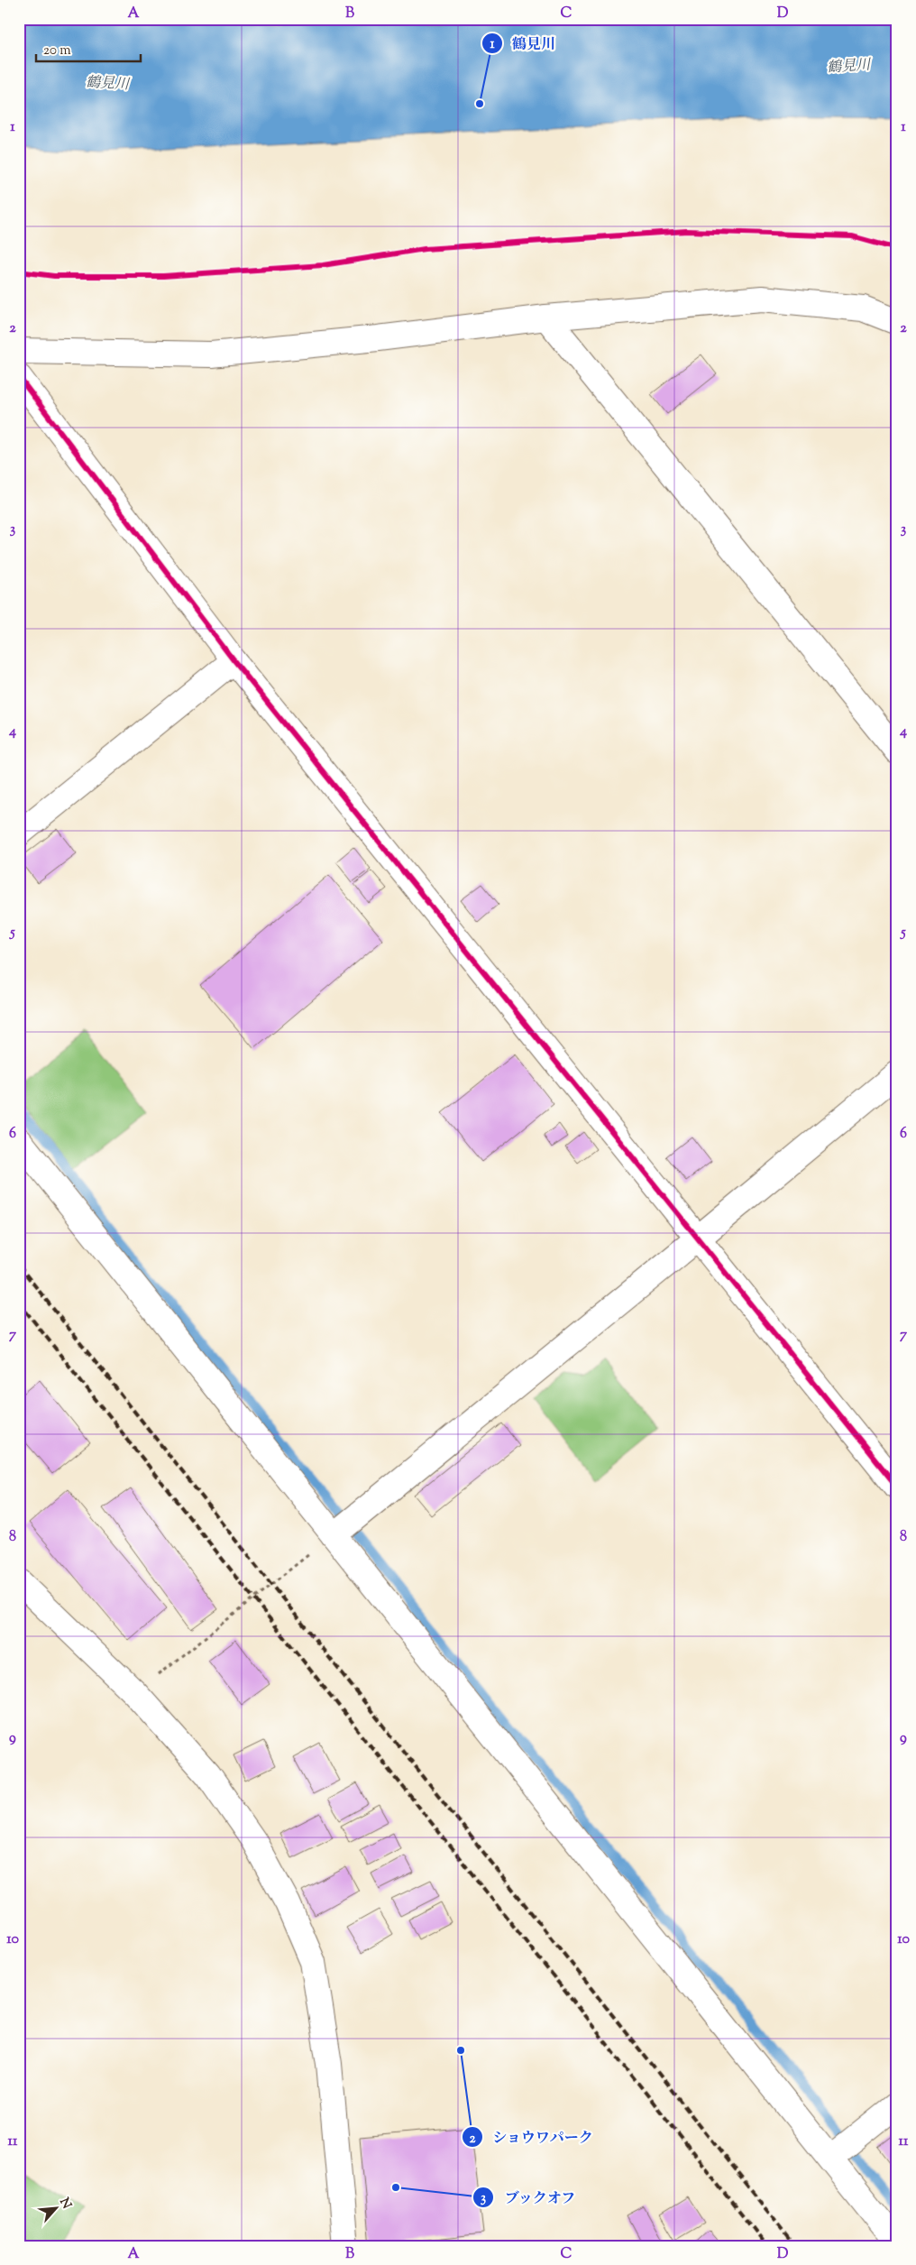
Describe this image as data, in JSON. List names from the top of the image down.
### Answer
{
  "water": ["鶴見川"],
  "places": ["鶴見川", "ショウワパーク", "ブックオフ"],
  "scale_bar": "20 m",
  "north": "top right",
  "grid": {
    "columns": [
      "A",
      "B",
      "C",
      "D"
    ],
    "rows": [
      "1",
      "2",
      "3",
      "4",
      "5",
      "6",
      "7",
      "8",
      "9",
      "10",
      "11"
    ]
  }
}
